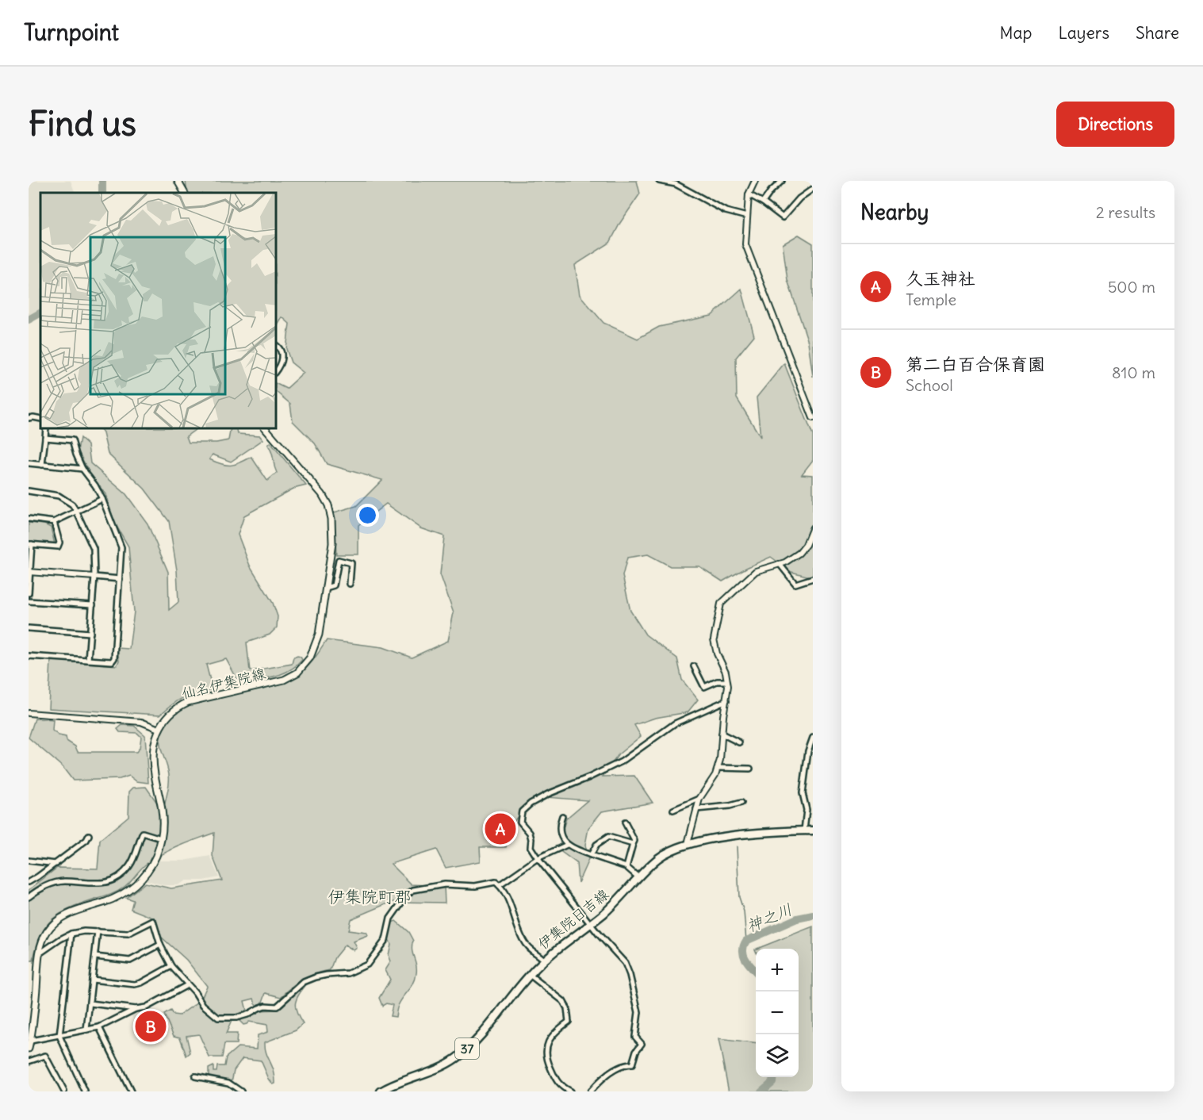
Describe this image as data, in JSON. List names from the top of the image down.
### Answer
{
  "streets": {
    "main road": ["仙名伊集院線", "伊集院日吉線", "37"]
  },
  "districts": ["伊集院町郡"],
  "water": ["神之川"],
  "page": {
    "header": "Turnpoint",
    "nav": ["Map", "Layers", "Share"],
    "buttons": "Directions",
    "title": "Find us",
    "heading": ["Nearby", "2 results"],
    "list": [
      {
        "mark": "A",
        "name": "久玉神社",
        "note": "Temple",
        "value": "500 m"
      },
      {
        "mark": "B",
        "name": "第二白百合保育園",
        "note": "School",
        "value": "810 m"
      }
    ],
    "pins": ["A", "B"],
    "map_buttons": ["+", "−"]
  }
}
